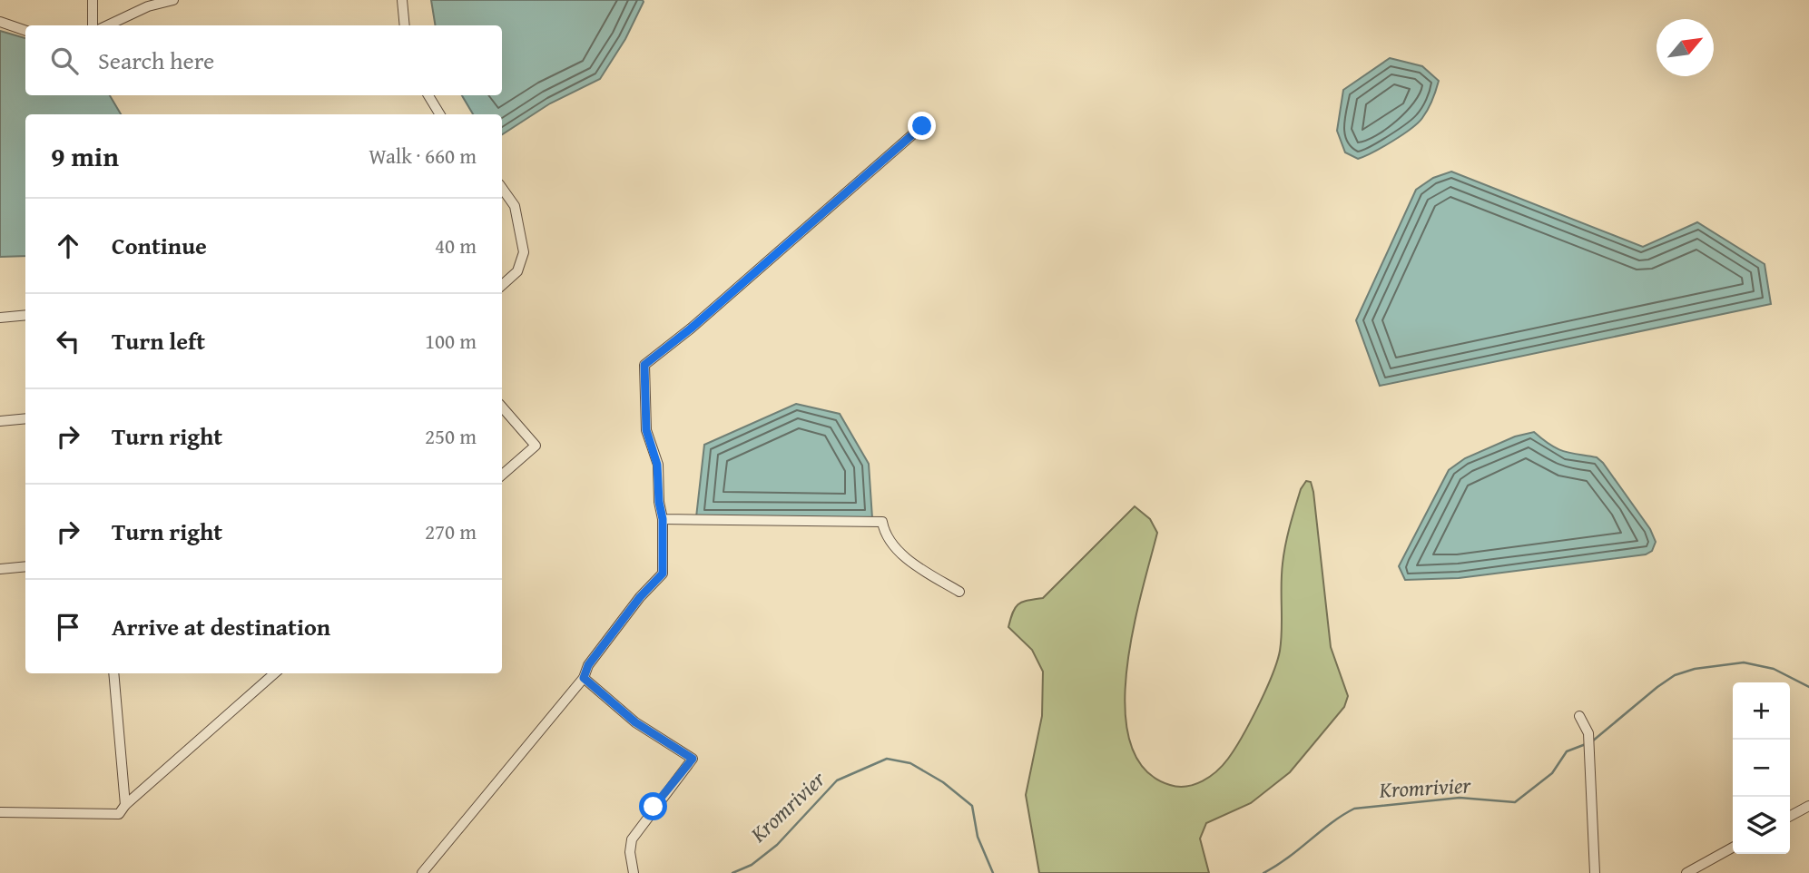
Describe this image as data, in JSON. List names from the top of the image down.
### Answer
{
  "water": ["Kromrivier"],
  "north": "top right",
  "page": {
    "search": "Search here",
    "heading": ["9 min", "Walk · 660 m"],
    "list": [
      ["Continue", "40 m"],
      ["Turn left", "100 m"],
      ["Turn right", "250 m"],
      ["Turn right", "270 m"],
      "Arrive at destination"
    ],
    "map_buttons": ["+", "−"]
  }
}
